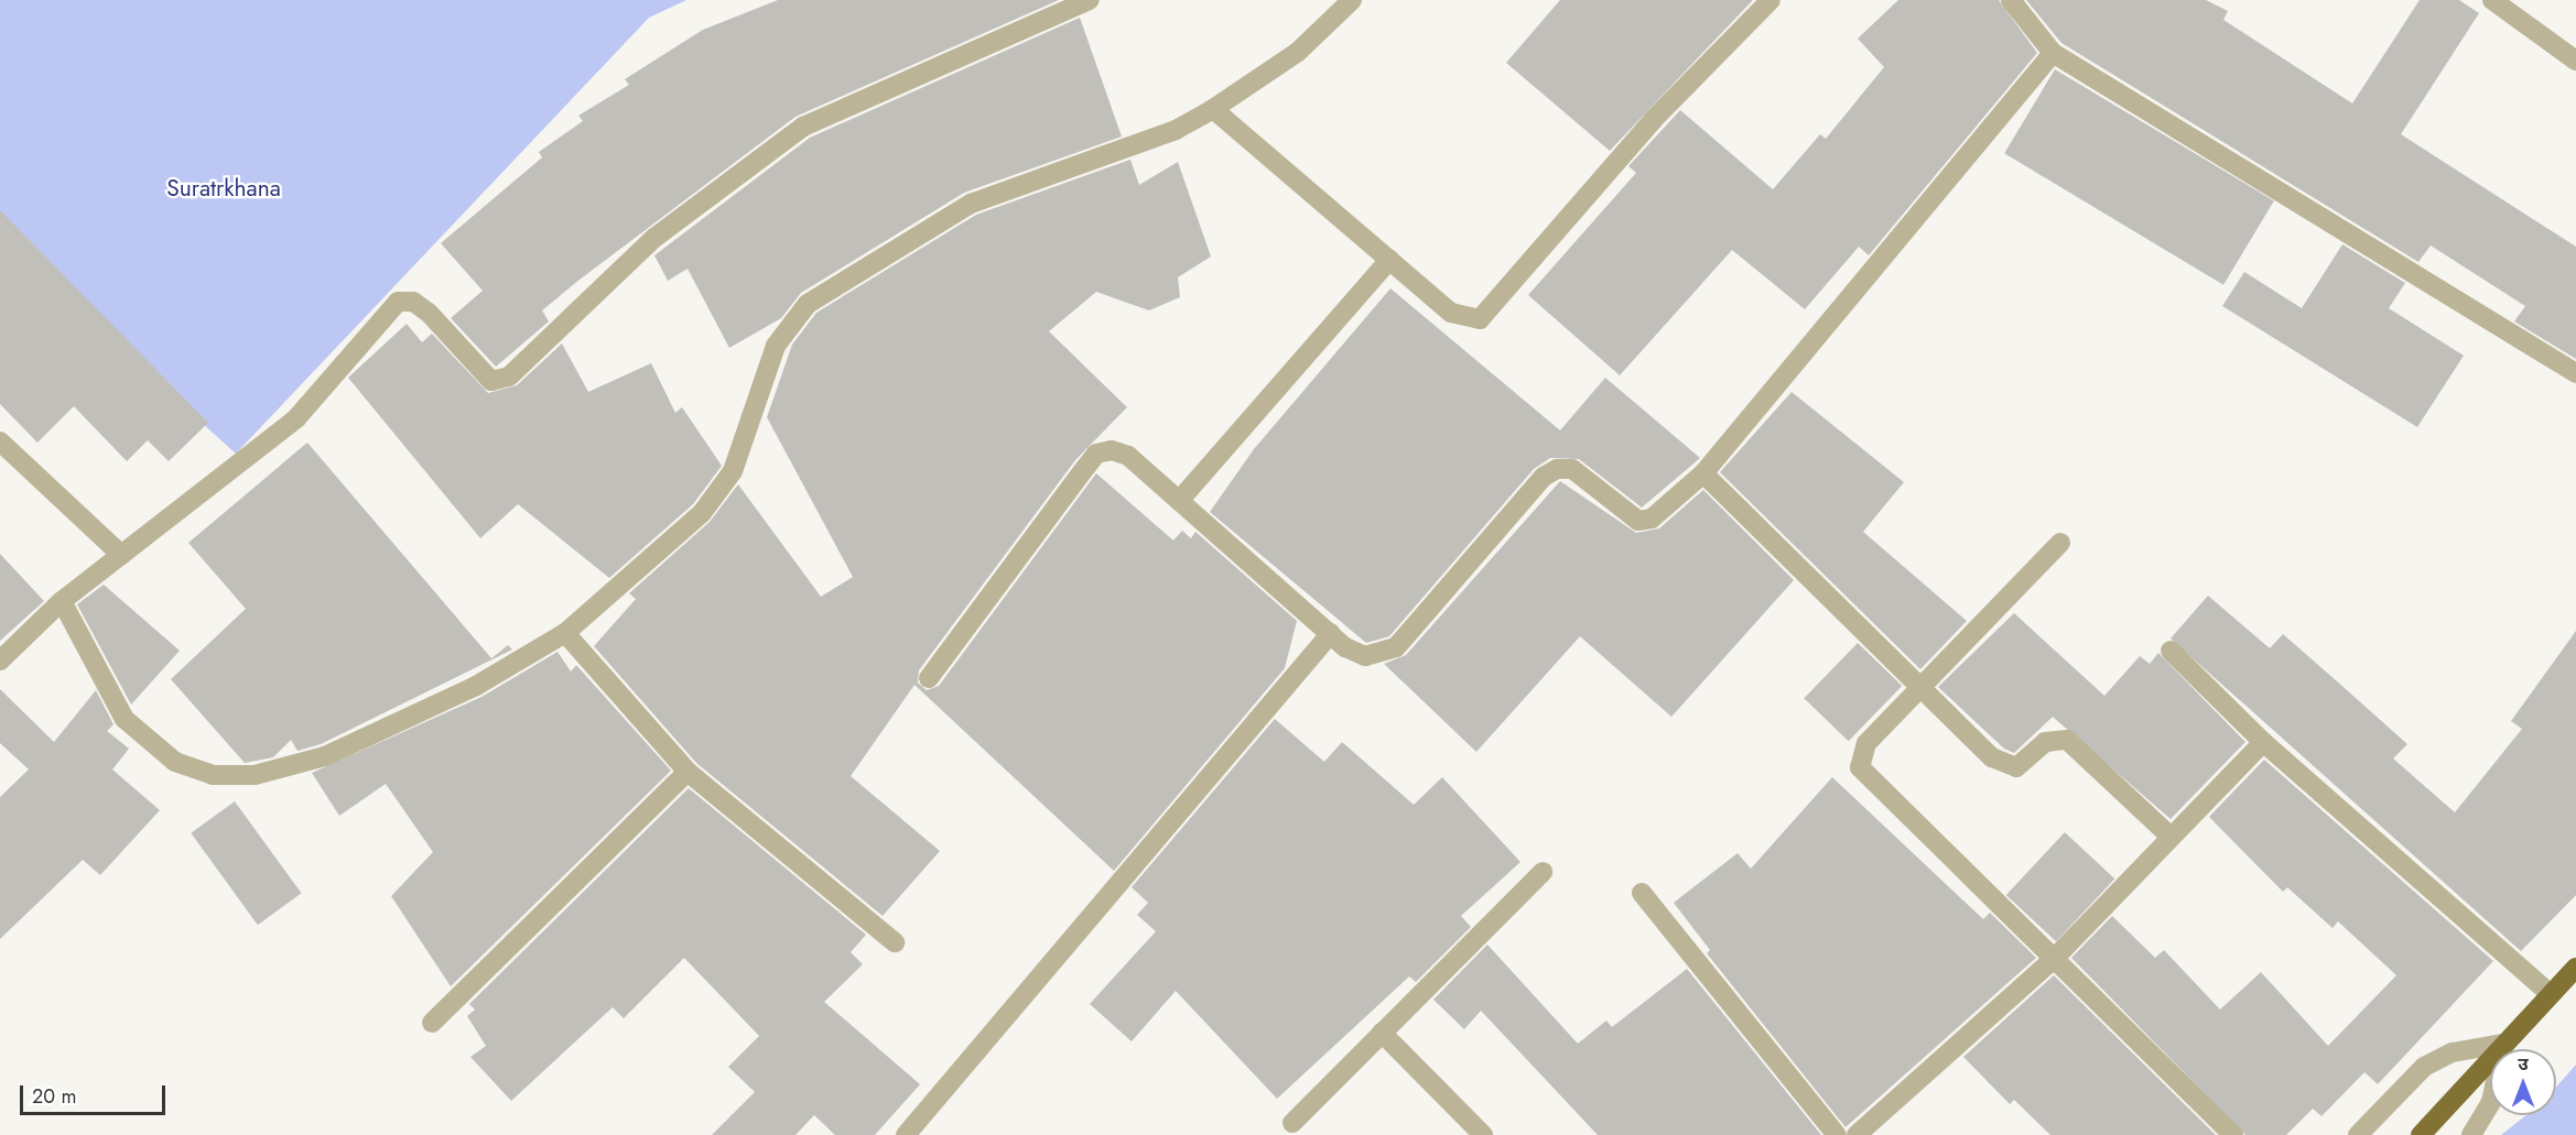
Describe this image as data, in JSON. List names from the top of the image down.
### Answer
{
  "parks": ["Suratrkhana"],
  "scale_bar": "20 m",
  "north": "top"
}
